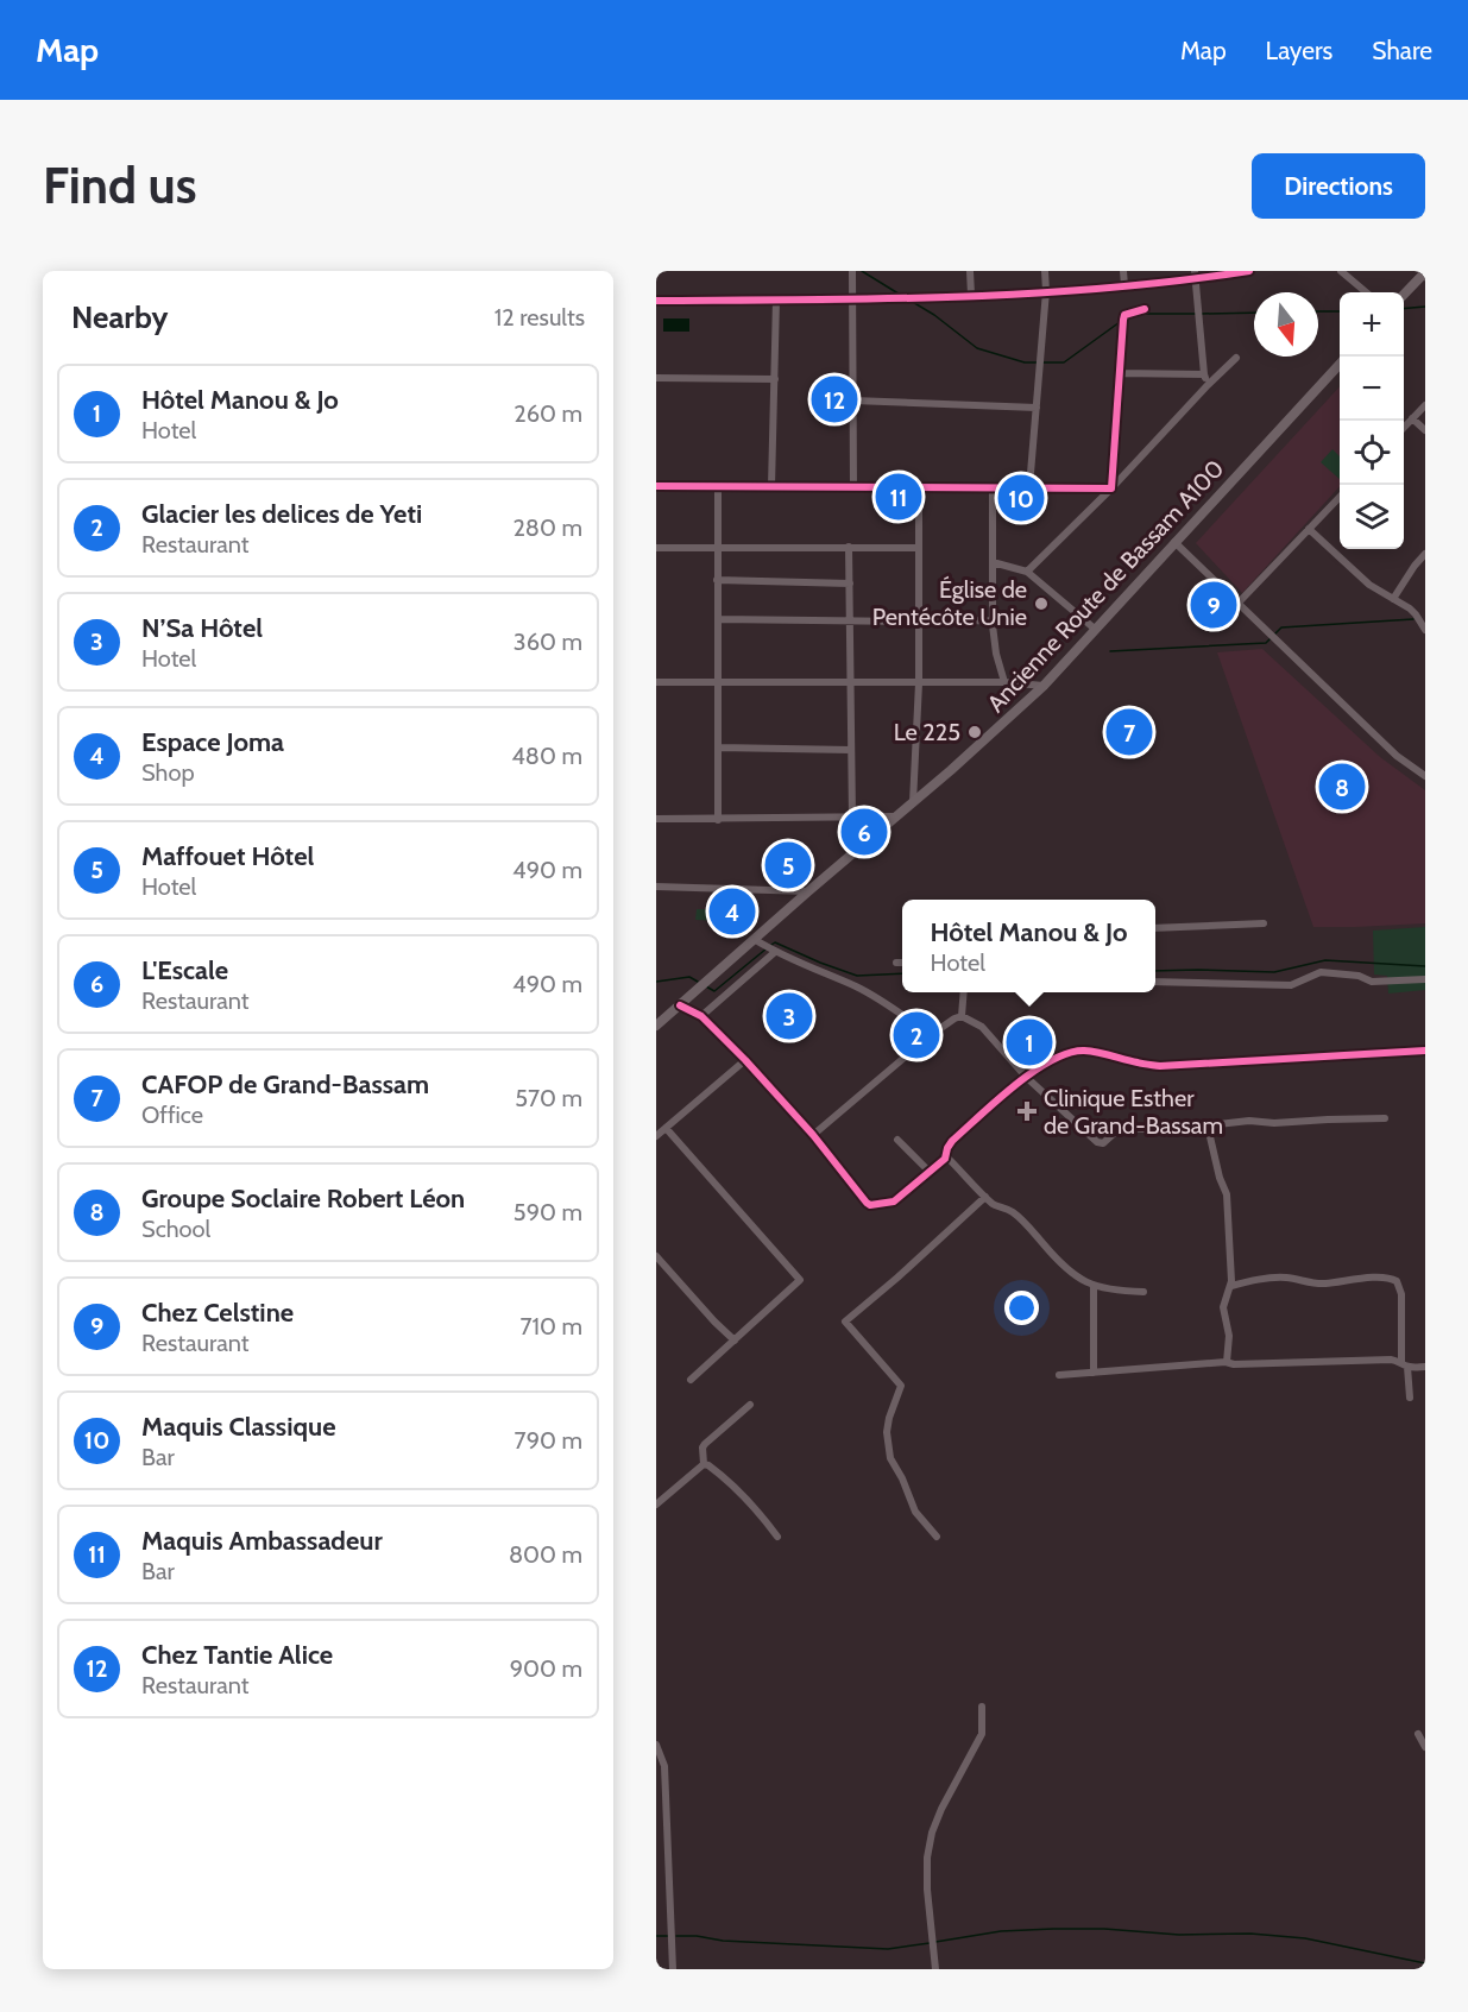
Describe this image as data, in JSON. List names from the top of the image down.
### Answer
{
  "streets": {
    "main road": ["Ancienne Route de Bassam A100"]
  },
  "places": {
    "other": ["Église de Pentécôte Unie", "Le 225"],
    "health": ["Clinique Esther de Grand-Bassam"]
  },
  "north": "bottom",
  "page": {
    "header": "Map",
    "nav": ["Map", "Layers", "Share"],
    "buttons": "Directions",
    "title": "Find us",
    "heading": ["Nearby", "12 results"],
    "map_buttons": ["+", "−"],
    "list": [
      {
        "mark": "1",
        "name": "Hôtel Manou & Jo",
        "note": "Hotel",
        "value": "260 m"
      },
      {
        "mark": "2",
        "name": "Glacier les delices de Yeti",
        "note": "Restaurant",
        "value": "280 m"
      },
      {
        "mark": "3",
        "name": "N’Sa Hôtel",
        "note": "Hotel",
        "value": "360 m"
      },
      {
        "mark": "4",
        "name": "Espace Joma",
        "note": "Shop",
        "value": "480 m"
      },
      {
        "mark": "5",
        "name": "Maffouet Hôtel",
        "note": "Hotel",
        "value": "490 m"
      },
      {
        "mark": "6",
        "name": "L'Escale",
        "note": "Restaurant",
        "value": "490 m"
      },
      {
        "mark": "7",
        "name": "CAFOP de Grand-Bassam",
        "note": "Office",
        "value": "570 m"
      },
      {
        "mark": "8",
        "name": "Groupe Soclaire Robert Léon",
        "note": "School",
        "value": "590 m"
      },
      {
        "mark": "9",
        "name": "Chez Celstine",
        "note": "Restaurant",
        "value": "710 m"
      },
      {
        "mark": "10",
        "name": "Maquis Classique",
        "note": "Bar",
        "value": "790 m"
      },
      {
        "mark": "11",
        "name": "Maquis Ambassadeur",
        "note": "Bar",
        "value": "800 m"
      },
      {
        "mark": "12",
        "name": "Chez Tantie Alice",
        "note": "Restaurant",
        "value": "900 m"
      }
    ],
    "pins": [
      "12",
      "11",
      "10",
      "9",
      "7",
      "8",
      "6",
      "5",
      "4",
      "3",
      "2",
      "1"
    ],
    "popup": ["Hôtel Manou & Jo", "Hotel"]
  }
}
